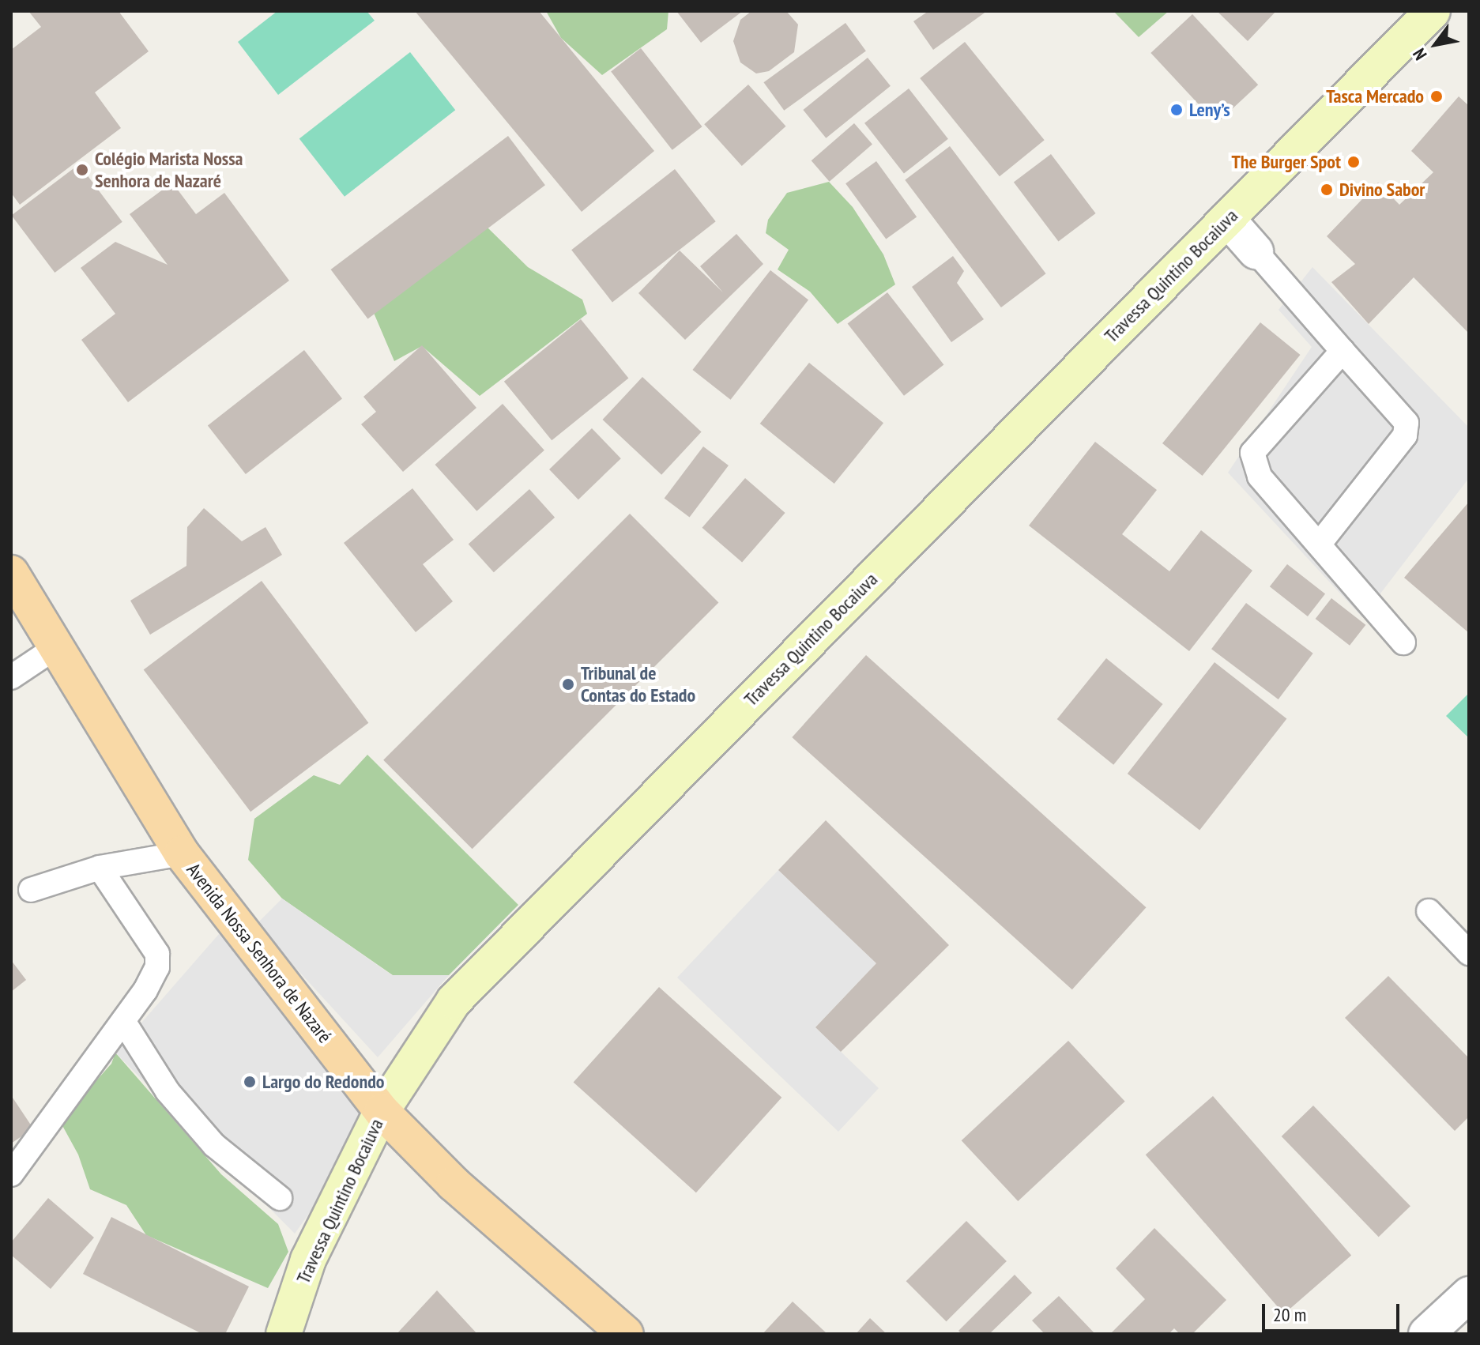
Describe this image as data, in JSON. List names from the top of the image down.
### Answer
{
  "streets": {
    "main road": ["Avenida Nossa Senhora de Nazaré"],
    "street": ["Travessa Quintino Bocaiuva"]
  },
  "crossings": [
    ["Travessa Quintino Bocaiuva", "Avenida Nossa Senhora de Nazaré"]
  ],
  "places": [
    "Tasca Mercado",
    "Leny’s",
    "The Burger Spot",
    "Colégio Marista Nossa Senhora de Nazaré",
    "Divino Sabor",
    "Tribunal de Contas do Estado",
    "Largo do Redondo"
  ],
  "scale_bar": "20 m",
  "north": "bottom left"
}
